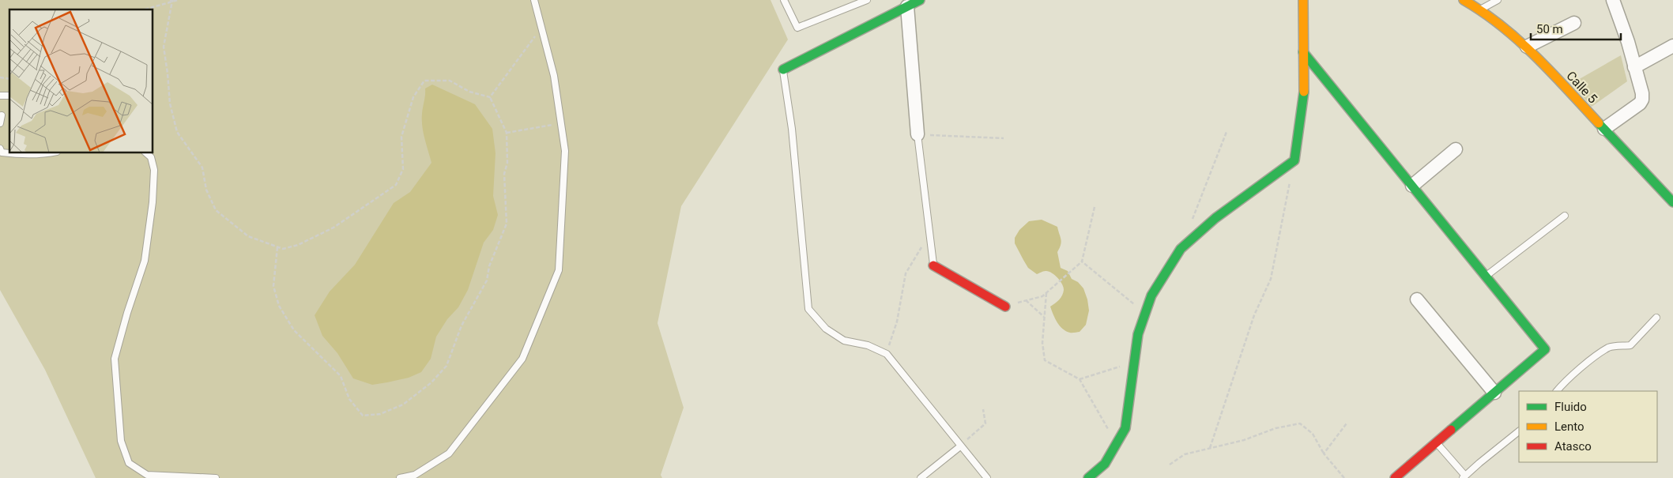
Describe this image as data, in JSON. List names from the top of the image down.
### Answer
{
  "streets": {
    "street": ["Calle 5"]
  },
  "legend": ["Fluido", "Lento", "Atasco"],
  "scale_bar": "50 m"
}
